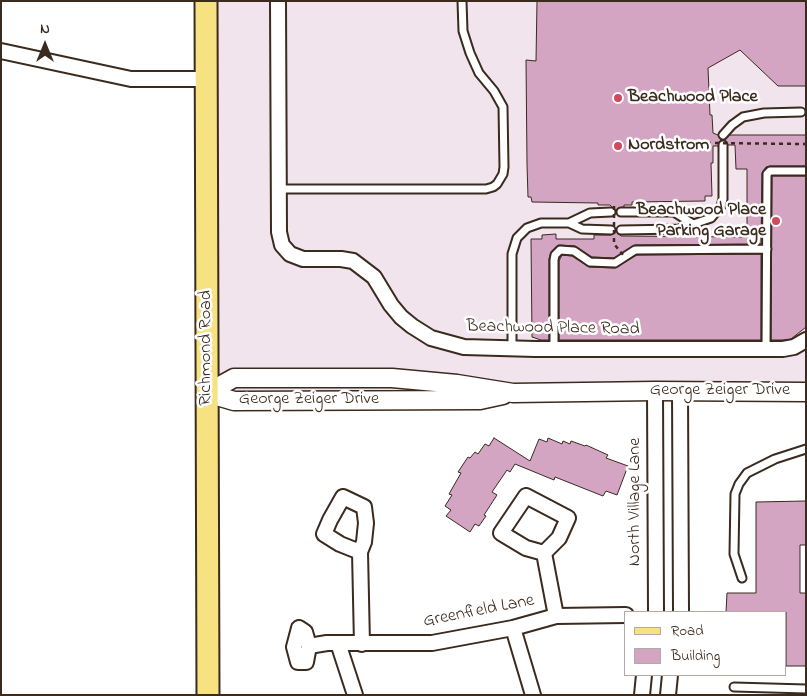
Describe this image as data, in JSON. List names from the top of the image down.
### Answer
{
  "streets": {
    "main road": ["Richmond Road"],
    "street": [
      "Beachwood Place Road",
      "George Zeiger Drive",
      "North Village Lane",
      "Greenfield Lane"
    ]
  },
  "crossings": [
    ["Richmond Road", "George Zeiger Drive"],
    ["George Zeiger Drive", "North Village Lane"]
  ],
  "places": ["Beachwood Place", "Nordstrom", "Beachwood Place Parking Garage"],
  "legend": ["Road", "Building"],
  "north": "top"
}
